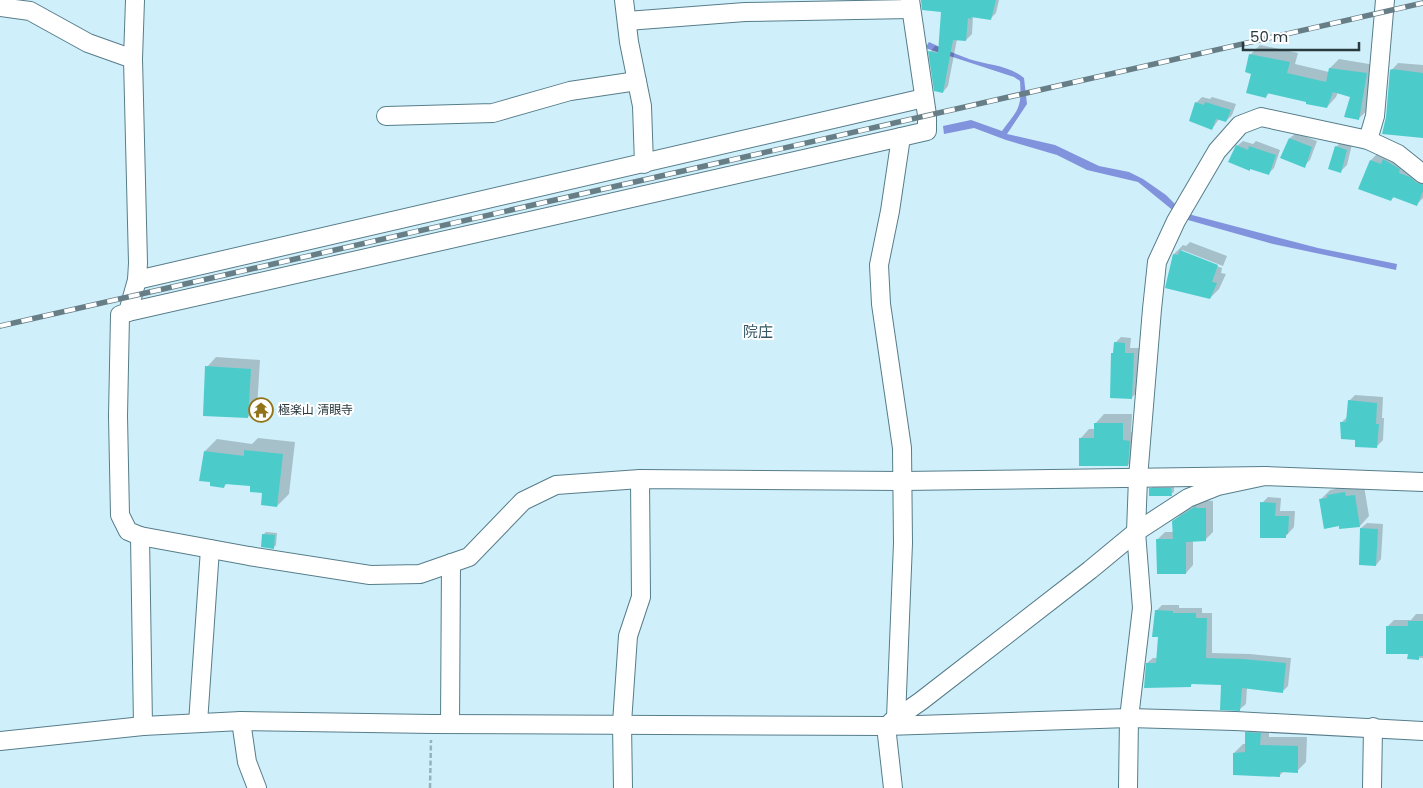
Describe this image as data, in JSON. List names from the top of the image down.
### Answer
{
  "districts": ["院庄"],
  "places": {
    "temple": ["極楽山 清眼寺"]
  },
  "scale_bar": "50 m"
}
